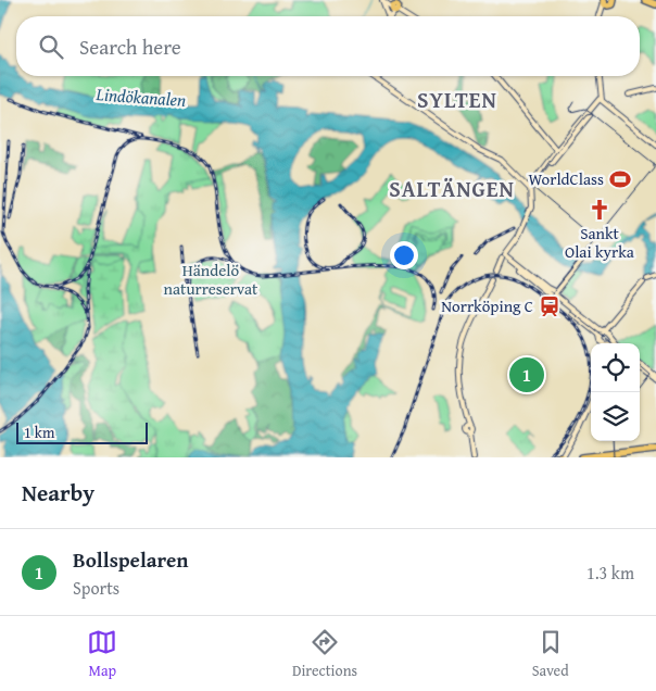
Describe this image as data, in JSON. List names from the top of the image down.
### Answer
{
  "districts": ["SYLTEN", "SALTÄNGEN"],
  "water": ["Lindökanalen"],
  "parks": ["Händelö naturreservat"],
  "places": {
    "sports": ["WorldClass"],
    "church": ["Sankt Olai kyrka"],
    "station": ["Norrköping C"]
  },
  "scale_bar": "1 km",
  "page": {
    "search": "Search here",
    "pins": "1",
    "scale": "1 km",
    "heading": "Nearby",
    "list": [
      {
        "mark": "1",
        "name": "Bollspelaren",
        "note": "Sports",
        "value": "1.3 km"
      }
    ],
    "nav": ["Map", "Directions", "Saved"]
  }
}
